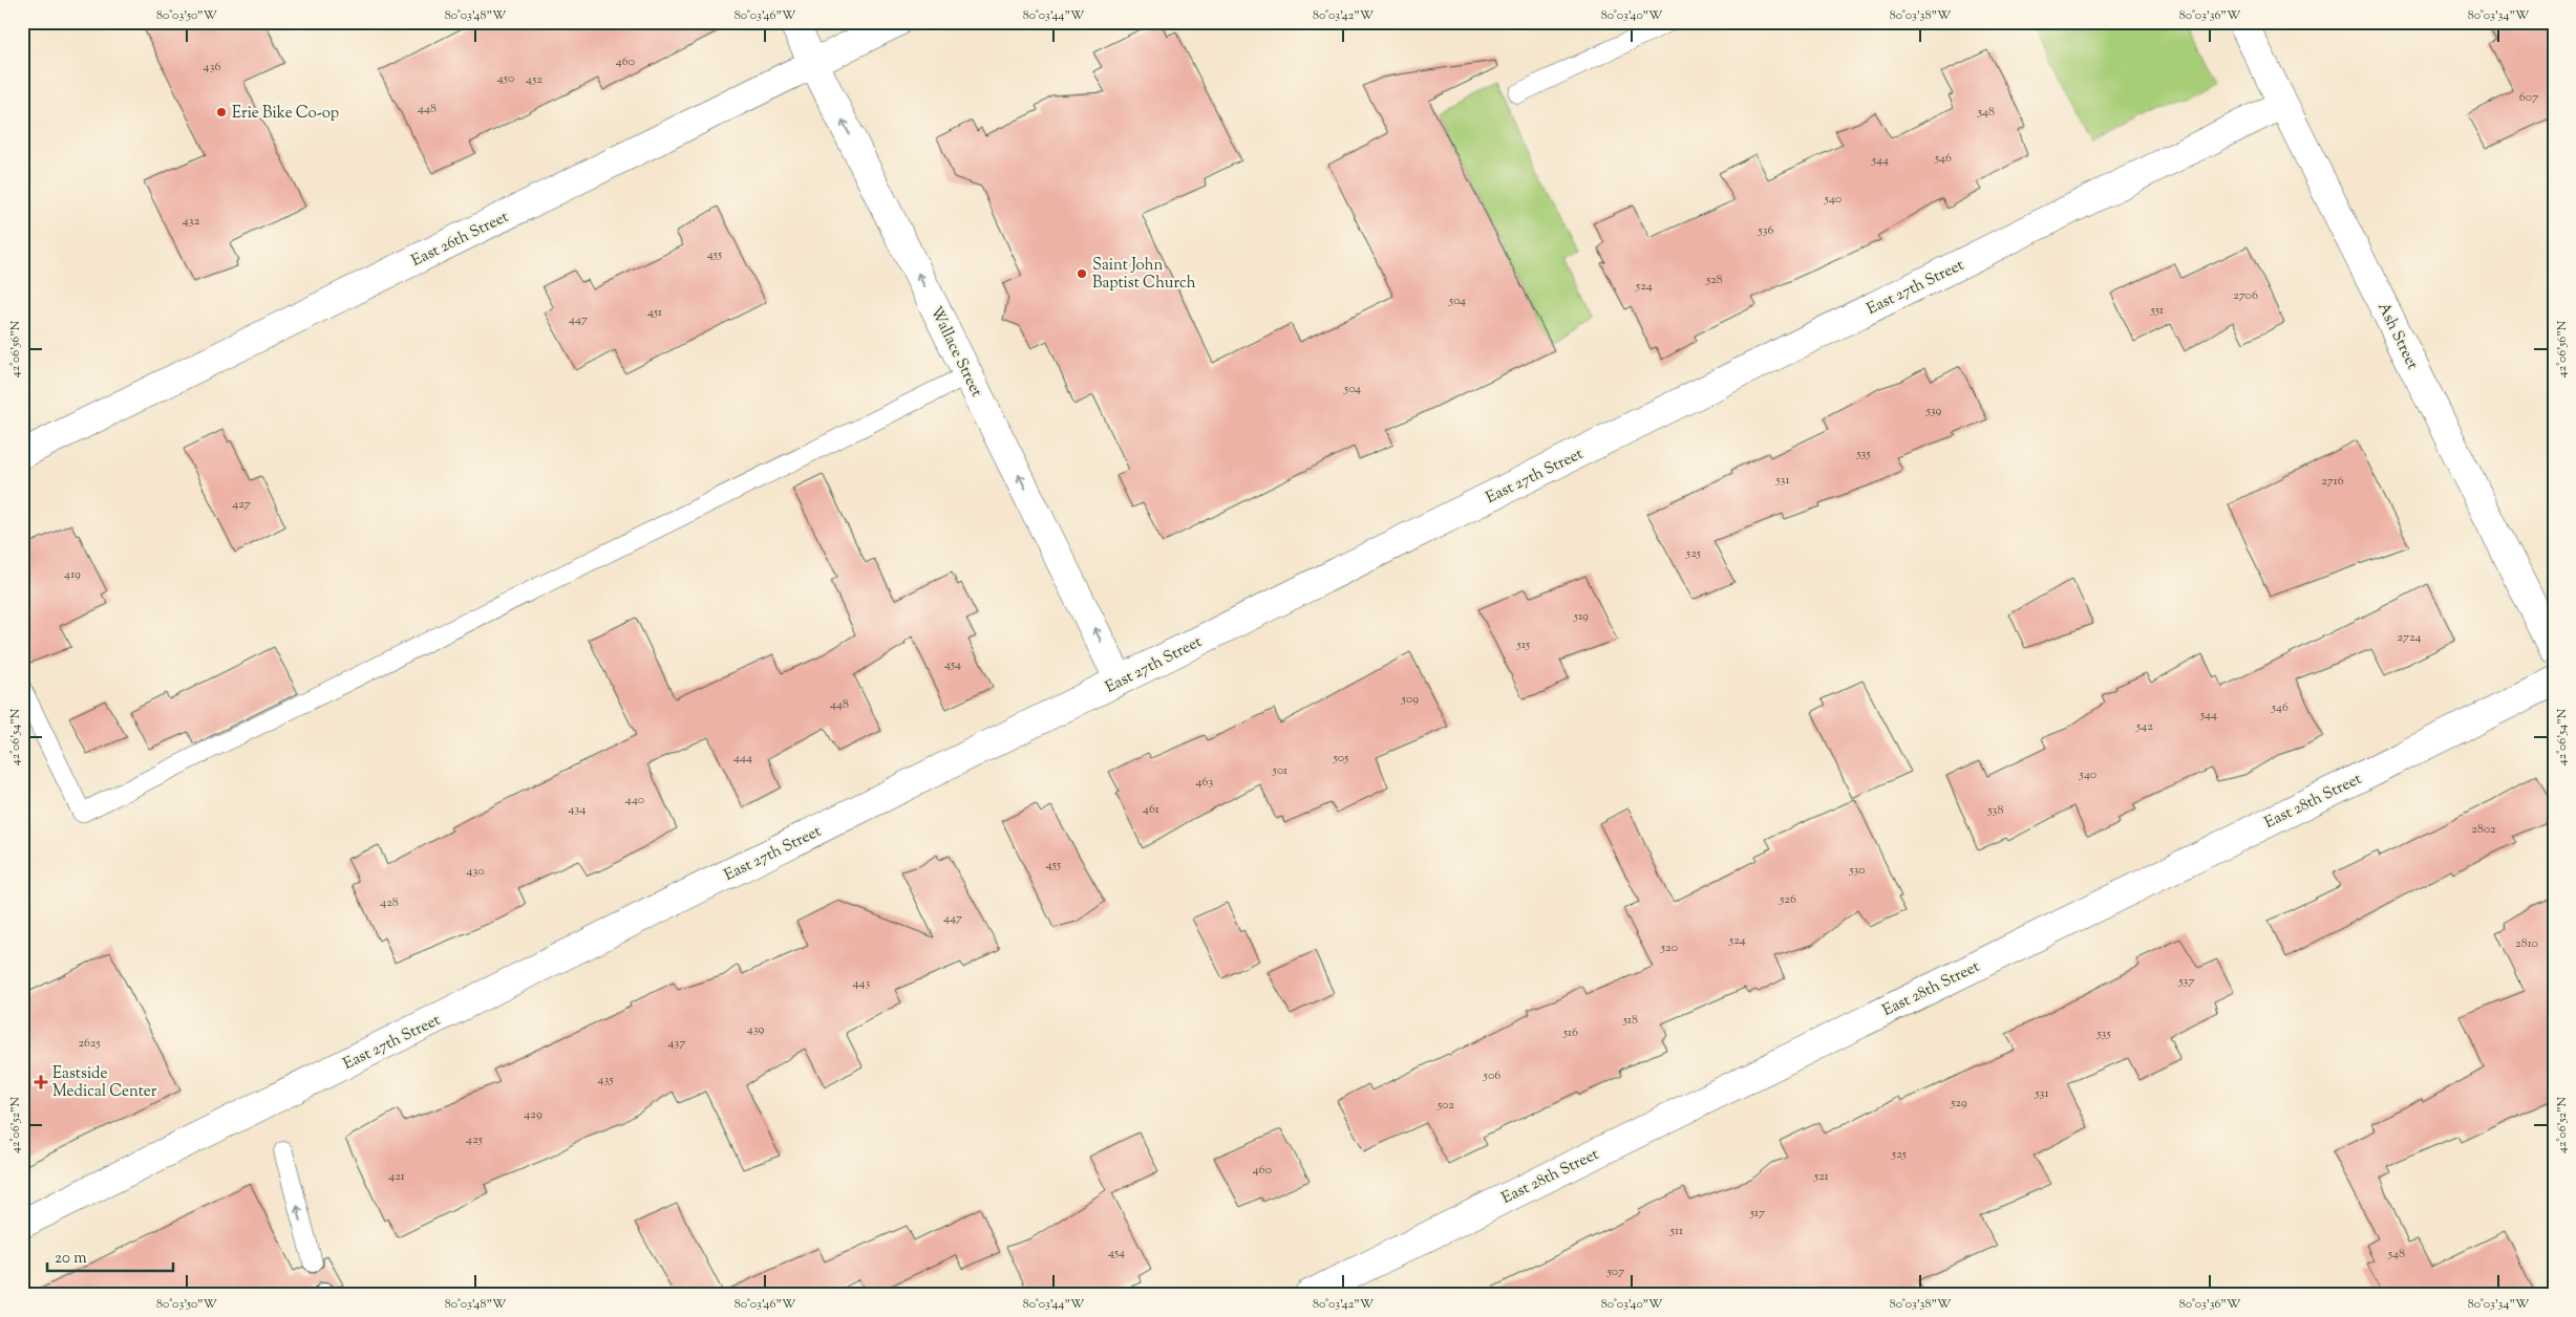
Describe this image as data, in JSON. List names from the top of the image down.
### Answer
{
  "streets": {
    "street": [
      "East 26th Street",
      "East 27th Street",
      "Ash Street",
      "Wallace Street",
      "East 28th Street"
    ]
  },
  "crossings": [
    ["East 26th Street", "Wallace Street"],
    ["East 27th Street", "Ash Street"],
    ["East 27th Street", "Wallace Street"]
  ],
  "one_way": ["Wallace Street"],
  "places": {
    "other": ["Erie Bike Co-op", "Saint John Baptist Church"],
    "health": ["Eastside Medical Center"]
  },
  "house_numbers": [
    "460",
    "436",
    "450",
    "452",
    "607",
    "448",
    "548",
    "546",
    "544",
    "540",
    "432",
    "536",
    "455",
    "528",
    "524",
    "2706",
    "504",
    "551",
    "451",
    "447",
    "504",
    "539",
    "535",
    "531",
    "2716",
    "427",
    "525",
    "419",
    "519",
    "2724",
    "515",
    "454",
    "509",
    "448",
    "546",
    "544",
    "542",
    "444",
    "505",
    "501",
    "540",
    "463",
    "440",
    "434",
    "461",
    "538",
    "2802",
    "455",
    "530",
    "430",
    "526",
    "428",
    "447",
    "524",
    "2810",
    "520",
    "537",
    "443",
    "518",
    "439",
    "516",
    "535",
    "2625",
    "437",
    "506",
    "435",
    "531",
    "529",
    "502",
    "429",
    "425",
    "525",
    "460",
    "421",
    "521",
    "517",
    "511",
    "454",
    "548",
    "507"
  ],
  "scale_bar": "20 m",
  "coordinates": [
    "80°03'50\"W",
    "80°03'48\"W",
    "80°03'46\"W",
    "80°03'44\"W",
    "80°03'42\"W",
    "80°03'40\"W",
    "80°03'38\"W",
    "80°03'36\"W",
    "80°03'34\"W",
    "42°06'56\"N",
    "42°06'54\"N",
    "42°06'52\"N"
  ]
}
